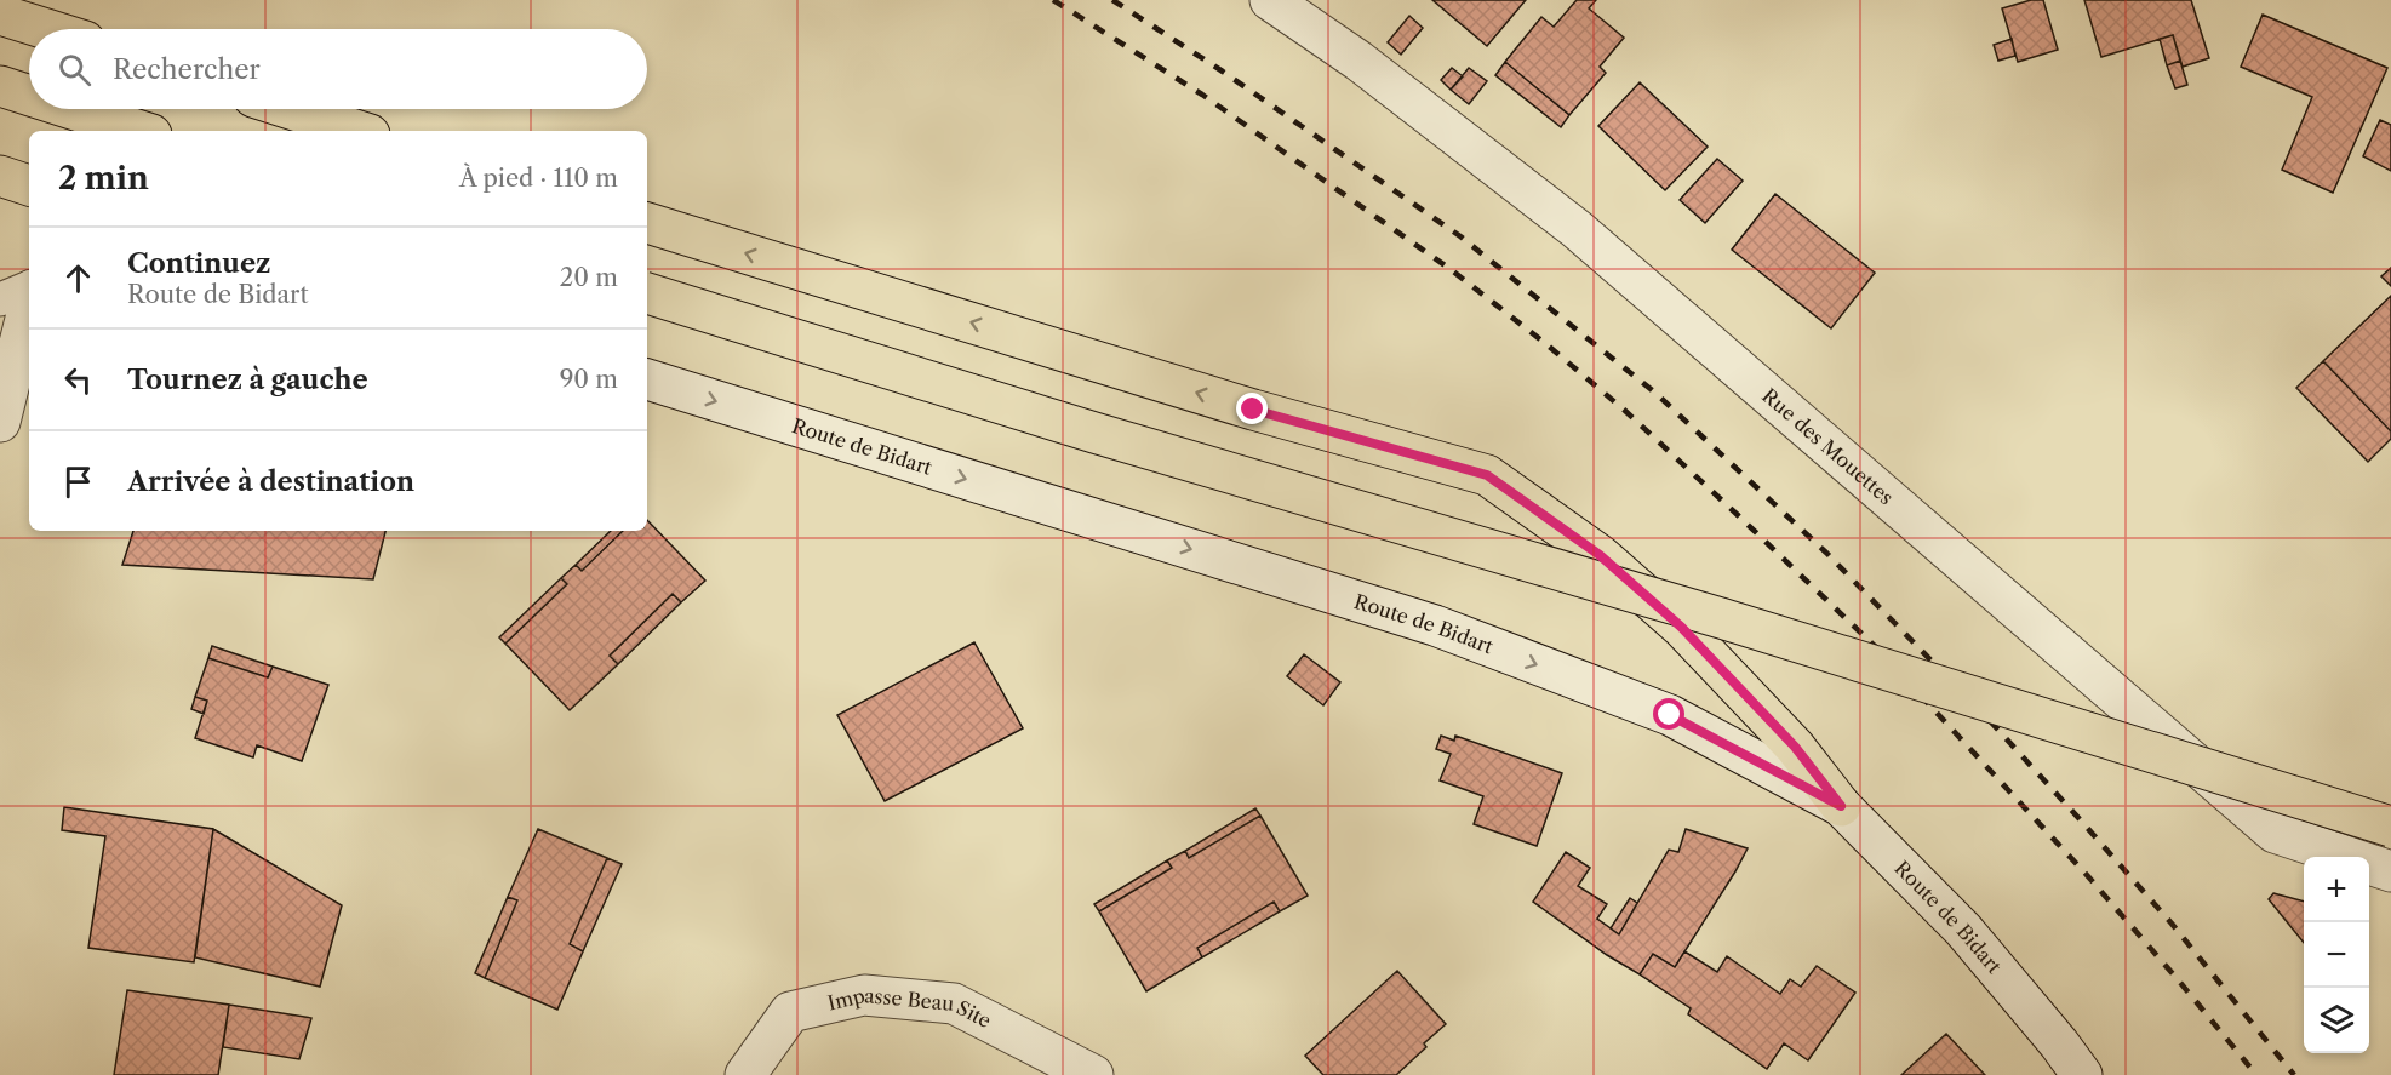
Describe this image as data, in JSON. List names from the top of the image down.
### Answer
{
  "streets": {
    "street": ["Rue des Mouettes", "Route de Bidart", "Impasse Beau Site"]
  },
  "one_way": ["Route de Bidart"],
  "page": {
    "search": "Rechercher",
    "heading": ["2 min", "À pied · 110 m"],
    "list": [
      ["Continuez", "Route de Bidart", "20 m"],
      ["Tournez à gauche", "90 m"],
      "Arrivée à destination"
    ],
    "map_buttons": ["+", "−"]
  }
}
